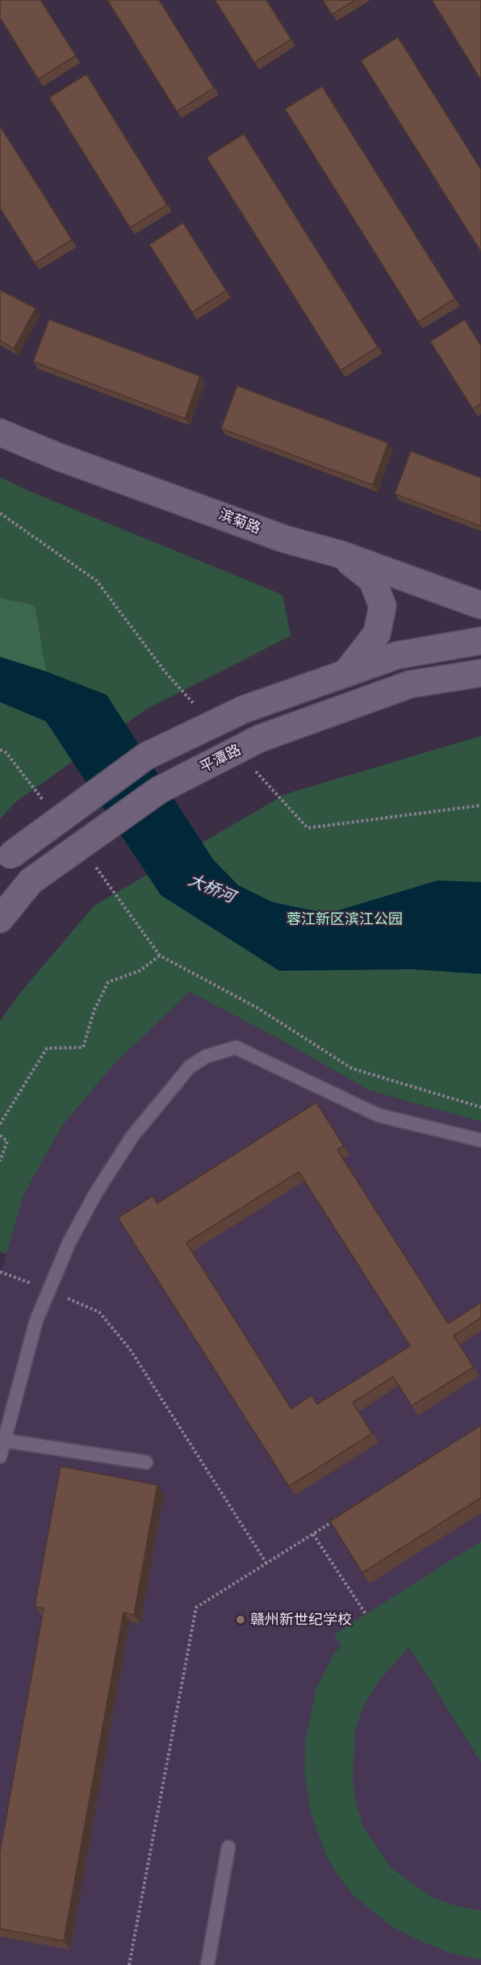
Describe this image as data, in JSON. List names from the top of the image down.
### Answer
{
  "streets": {
    "street": ["滨菊路", "平潭路"]
  },
  "water": ["大桥河"],
  "parks": ["蓉江新区滨江公园"],
  "places": ["赣州新世纪学校"]
}
